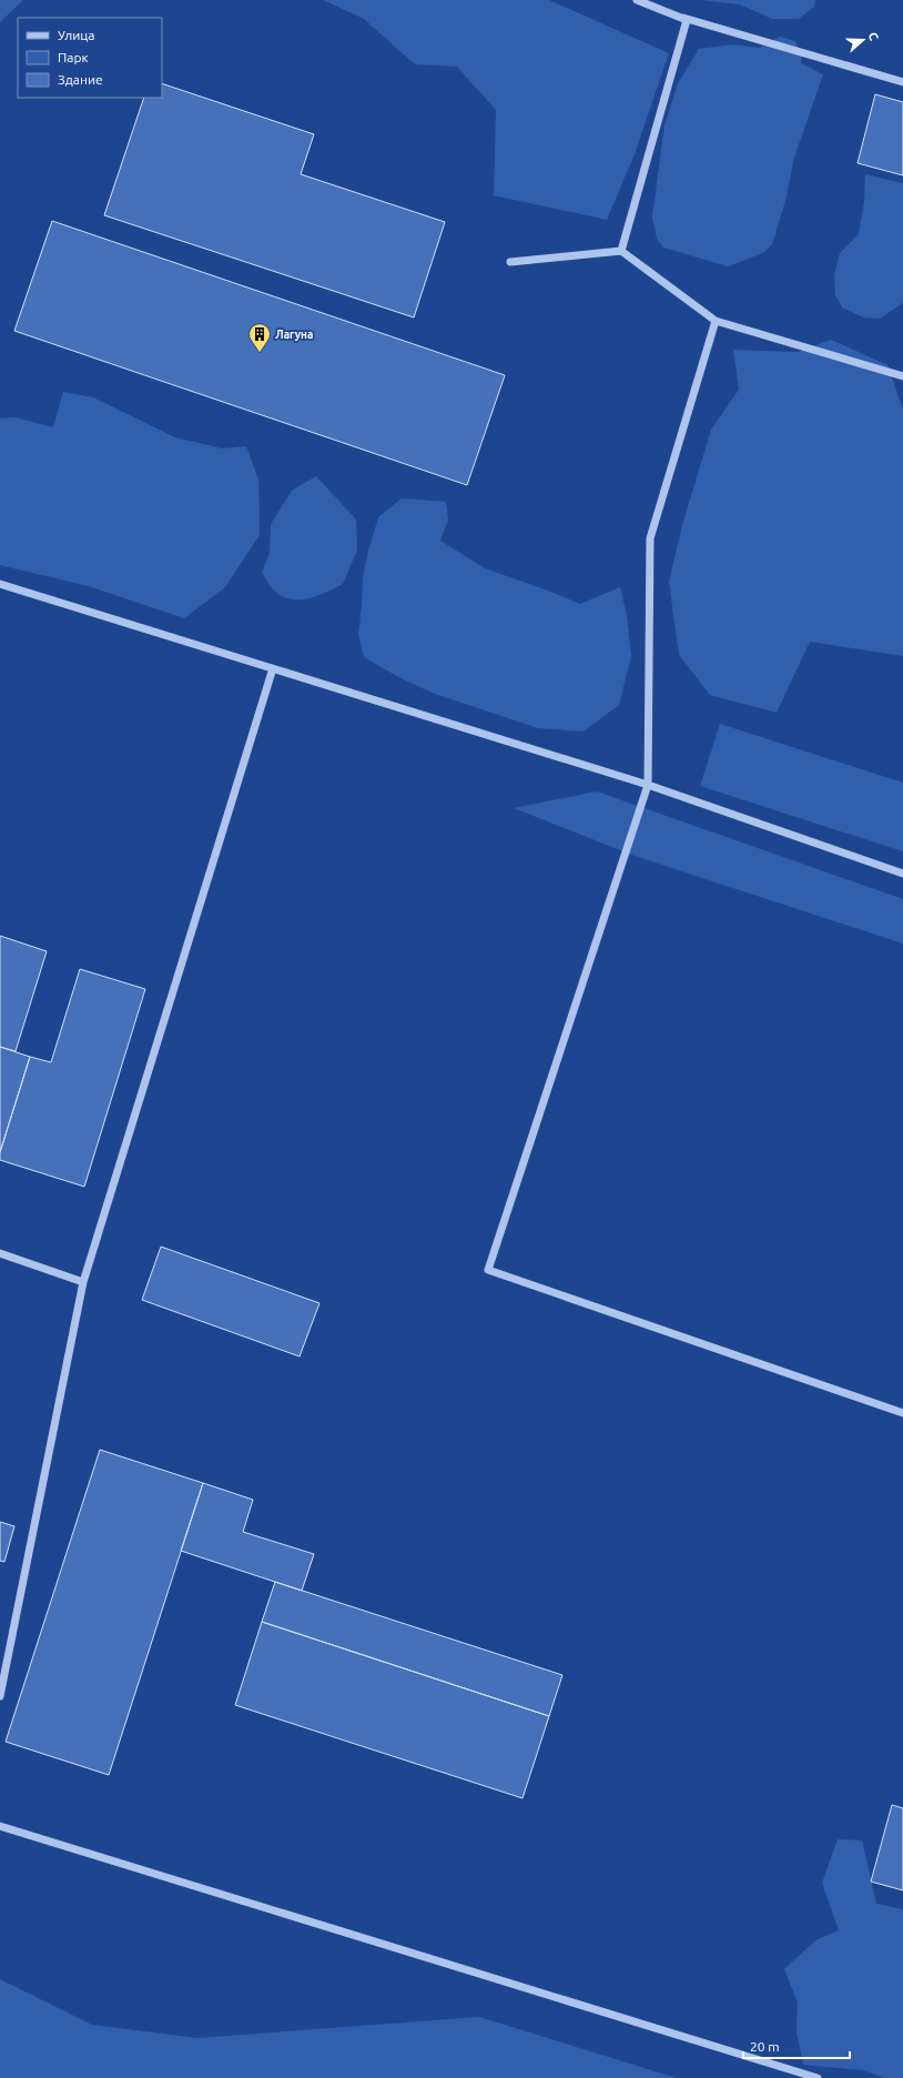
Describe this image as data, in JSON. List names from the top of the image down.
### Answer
{
  "places": {
    "building": ["Лагуна"]
  },
  "legend": ["Улица", "Парк", "Здание"],
  "scale_bar": "20 m",
  "north": "right"
}
